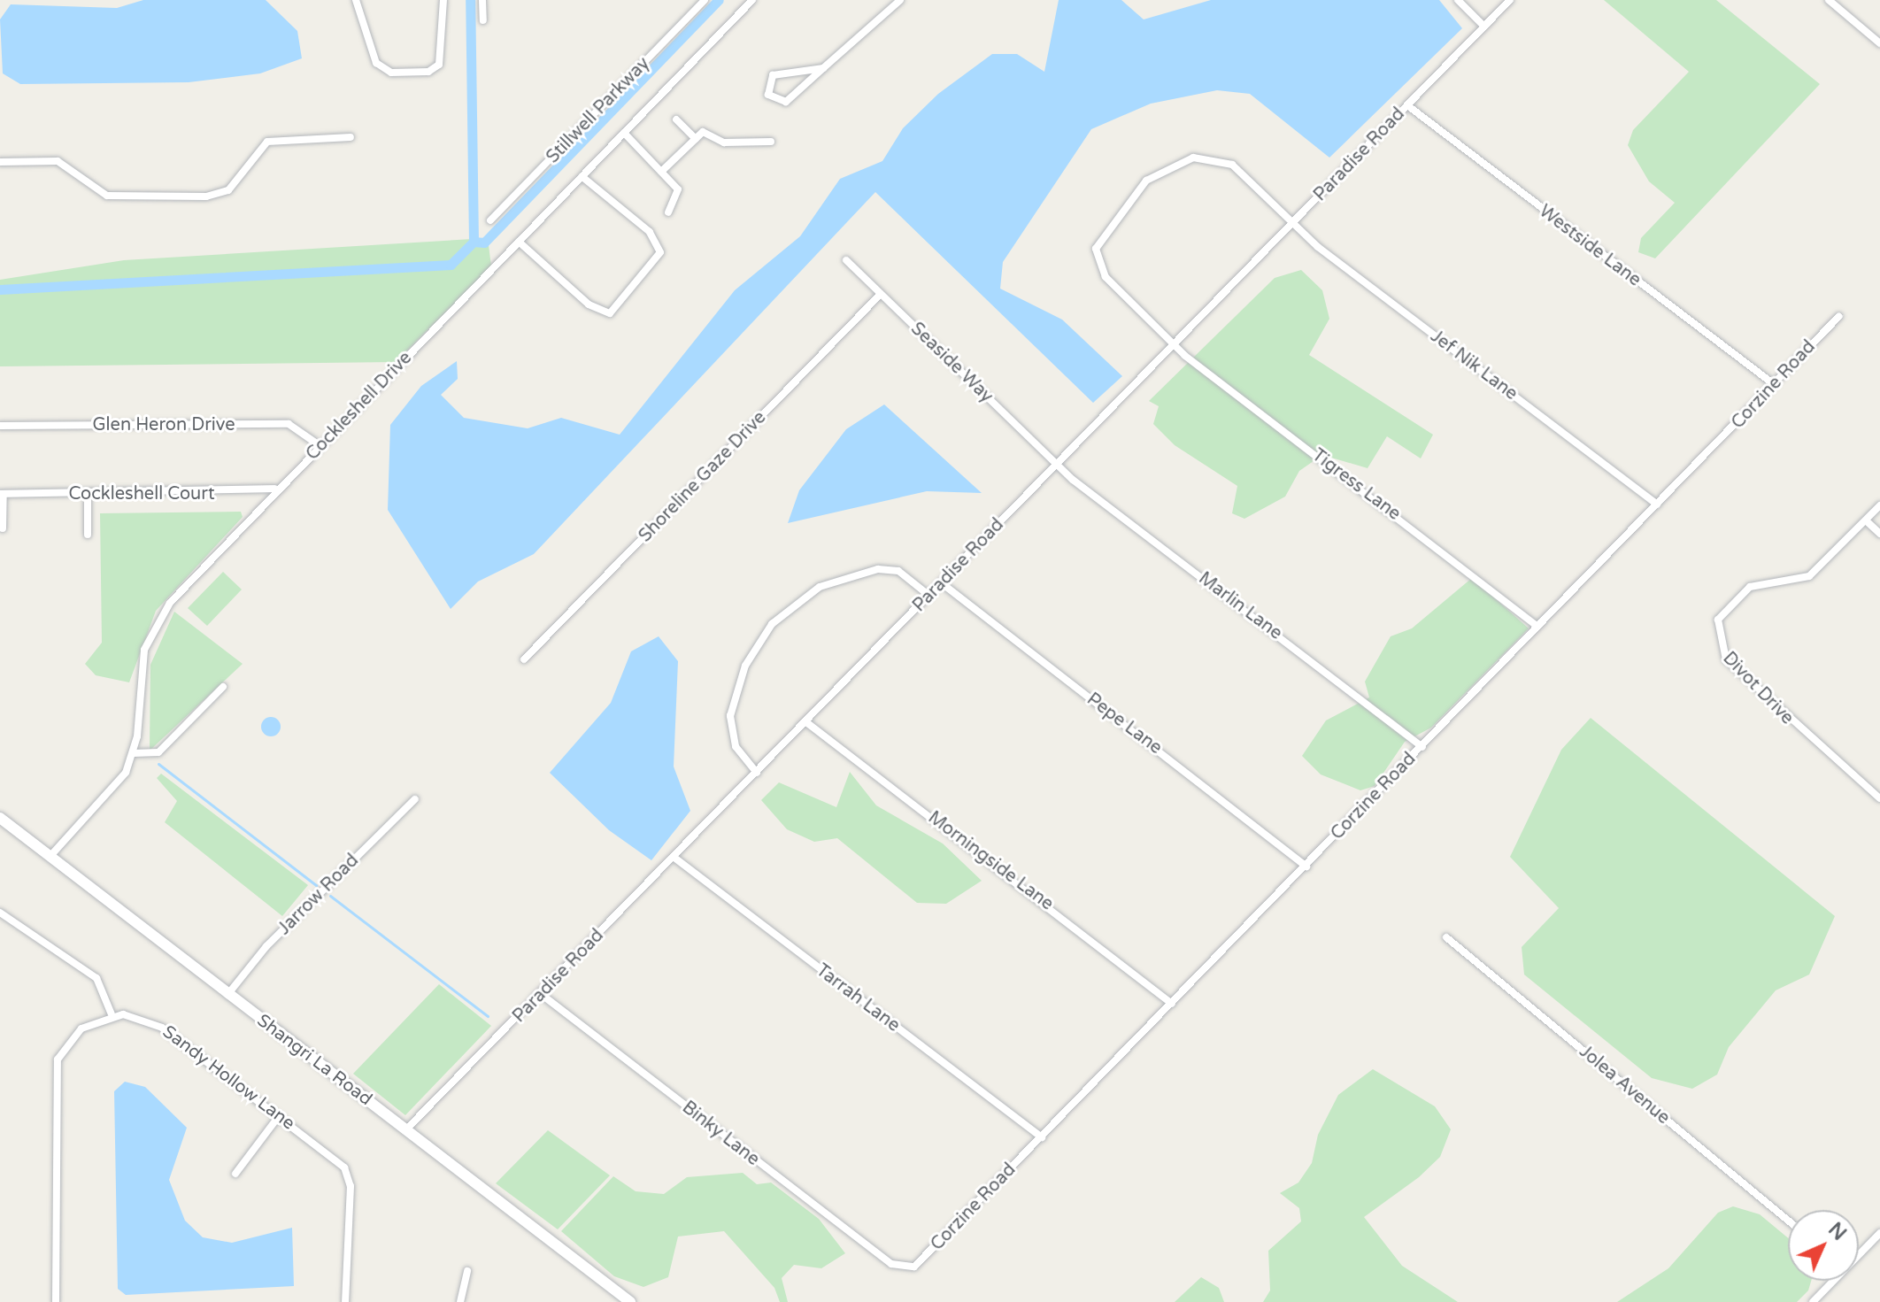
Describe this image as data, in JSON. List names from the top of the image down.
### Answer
{
  "streets": {
    "street": [
      "Stillwell Parkway",
      "Paradise Road",
      "Westside Lane",
      "Seaside Way",
      "Jef Nik Lane",
      "Corzine Road",
      "Cockleshell Drive",
      "Glen Heron Drive",
      "Shoreline Gaze Drive",
      "Tigress Lane",
      "Cockleshell Court",
      "Marlin Lane",
      "Divot Drive",
      "Pepe Lane",
      "Morningside Lane",
      "Jarrow Road",
      "Tarrah Lane",
      "Shangri La Road",
      "Sandy Hollow Lane",
      "Jolea Avenue",
      "Binky Lane"
    ]
  },
  "crossings": [
    ["Paradise Road", "Westside Lane"],
    ["Paradise Road", "Seaside Way"],
    ["Paradise Road", "Jef Nik Lane"],
    ["Paradise Road", "Tigress Lane"],
    ["Paradise Road", "Marlin Lane"],
    ["Paradise Road", "Pepe Lane"],
    ["Paradise Road", "Morningside Lane"],
    ["Paradise Road", "Tarrah Lane"],
    ["Paradise Road", "Shangri La Road"],
    ["Paradise Road", "Binky Lane"],
    ["Westside Lane", "Corzine Road"],
    ["Seaside Way", "Shoreline Gaze Drive"],
    ["Seaside Way", "Marlin Lane"],
    ["Jef Nik Lane", "Corzine Road"],
    ["Jef Nik Lane", "Tigress Lane"],
    ["Corzine Road", "Tigress Lane"],
    ["Corzine Road", "Marlin Lane"],
    ["Corzine Road", "Pepe Lane"],
    ["Corzine Road", "Morningside Lane"],
    ["Corzine Road", "Tarrah Lane"],
    ["Corzine Road", "Binky Lane"],
    ["Cockleshell Drive", "Glen Heron Drive"],
    ["Cockleshell Drive", "Cockleshell Court"],
    ["Cockleshell Drive", "Shangri La Road"],
    ["Jarrow Road", "Shangri La Road"]
  ],
  "north": "top right"
}
